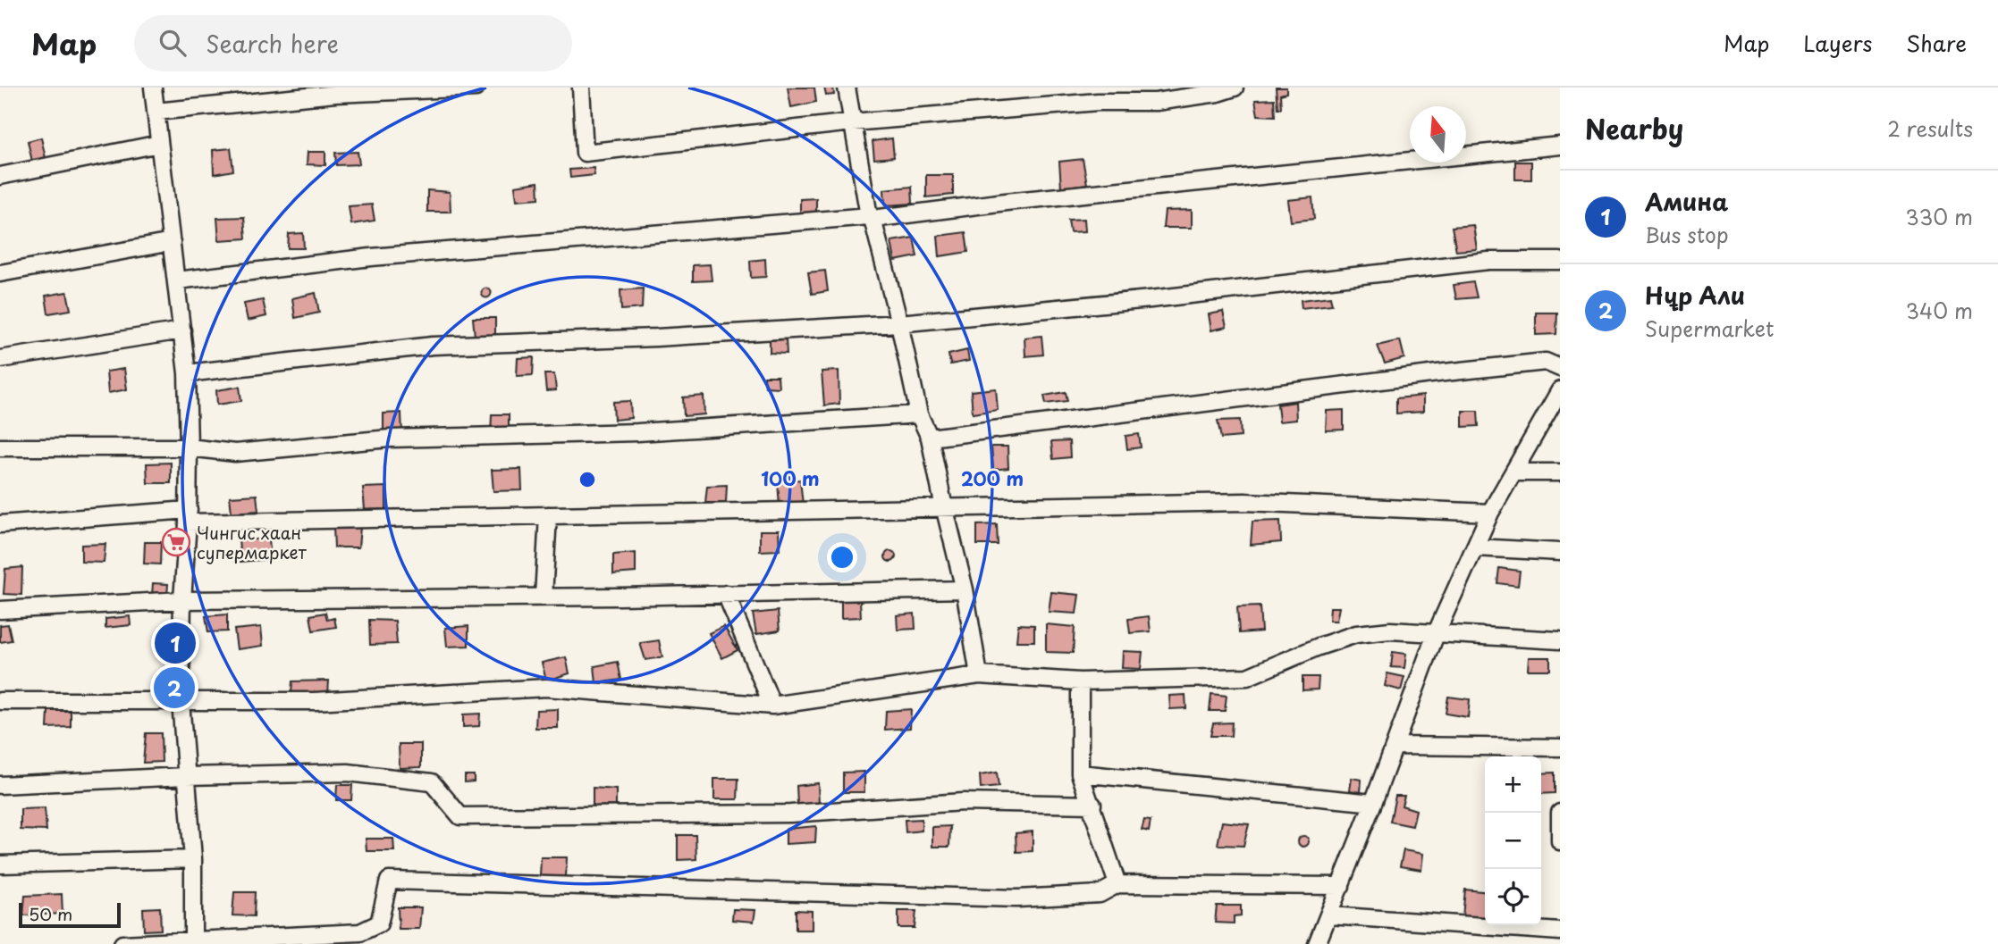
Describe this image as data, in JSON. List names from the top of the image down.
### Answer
{
  "places": {
    "supermarket": ["Чингис хаан супермаркет"]
  },
  "scale_bar": "50 m",
  "north": "top",
  "page": {
    "header": "Map",
    "search": "Search here",
    "nav": ["Map", "Layers", "Share"],
    "heading": ["Nearby", "2 results"],
    "list": [
      {
        "mark": "1",
        "name": "Амина",
        "note": "Bus stop",
        "value": "330 m"
      },
      {
        "mark": "2",
        "name": "Нұр Али",
        "note": "Supermarket",
        "value": "340 m"
      }
    ],
    "pins": ["1", "2"],
    "map_buttons": ["+", "−"],
    "scale": "50 m"
  },
  "rings": ["100 m", "200 m"]
}
